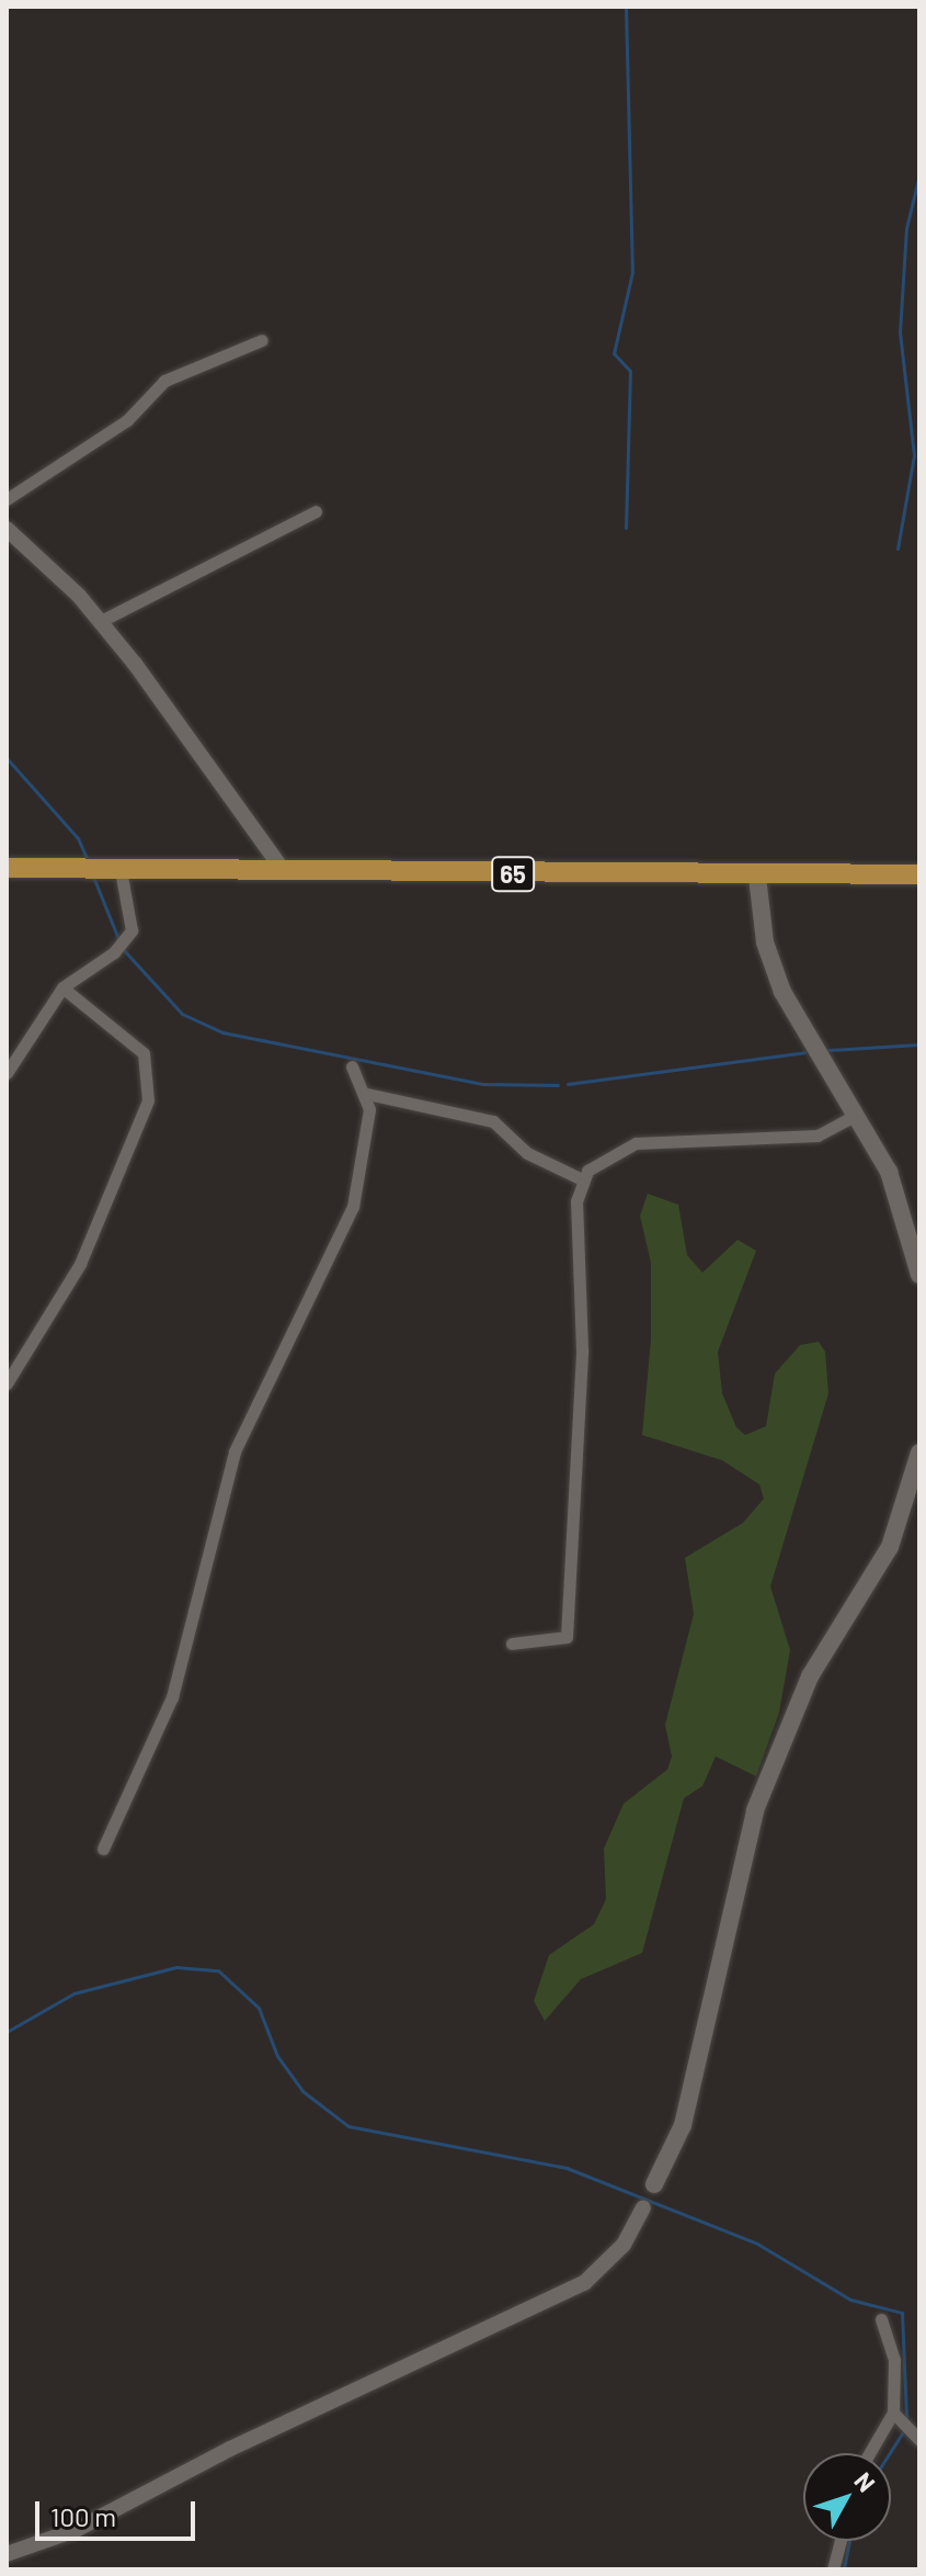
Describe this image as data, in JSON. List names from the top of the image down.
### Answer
{
  "streets": {
    "main road": ["65"]
  },
  "scale_bar": "100 m",
  "north": "top right"
}
